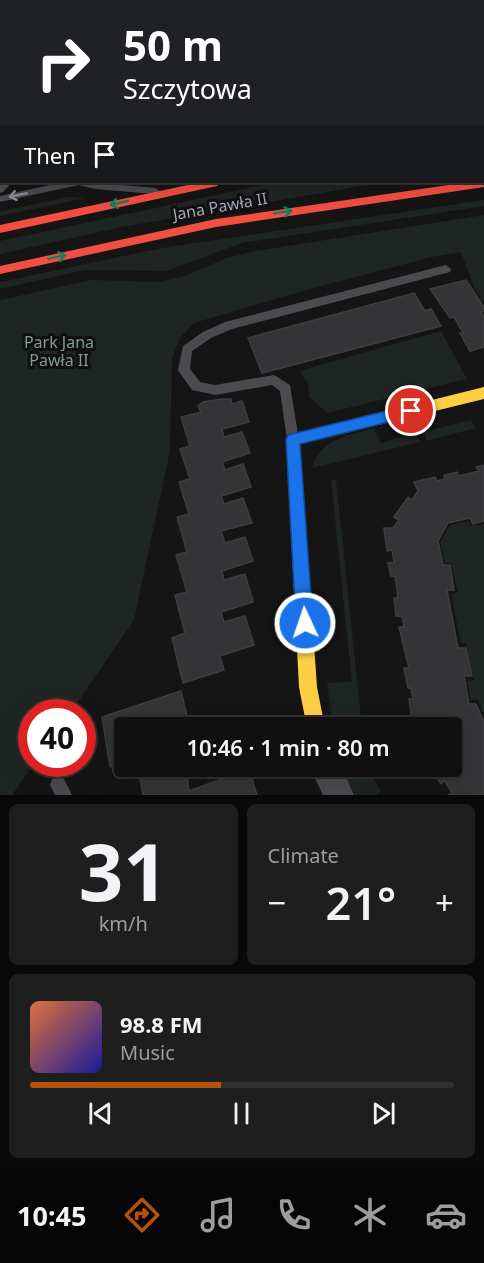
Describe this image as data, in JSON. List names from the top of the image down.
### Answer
{
  "streets": {
    "main road": ["Jana Pawła II"]
  },
  "parks": ["Park Jana Pawła II"],
  "page": {
    "turn": ["50 m", "Szczytowa"],
    "then": "Then",
    "limit": "40",
    "trip": "10:46 · 1 min · 80 m",
    "tile": [
      ["31", "km/h"],
      "Climate"
    ],
    "heat": ["−", "21°", "+"],
    "song": ["98.8 FM", "Music"],
    "tabs": "10:45"
  }
}
